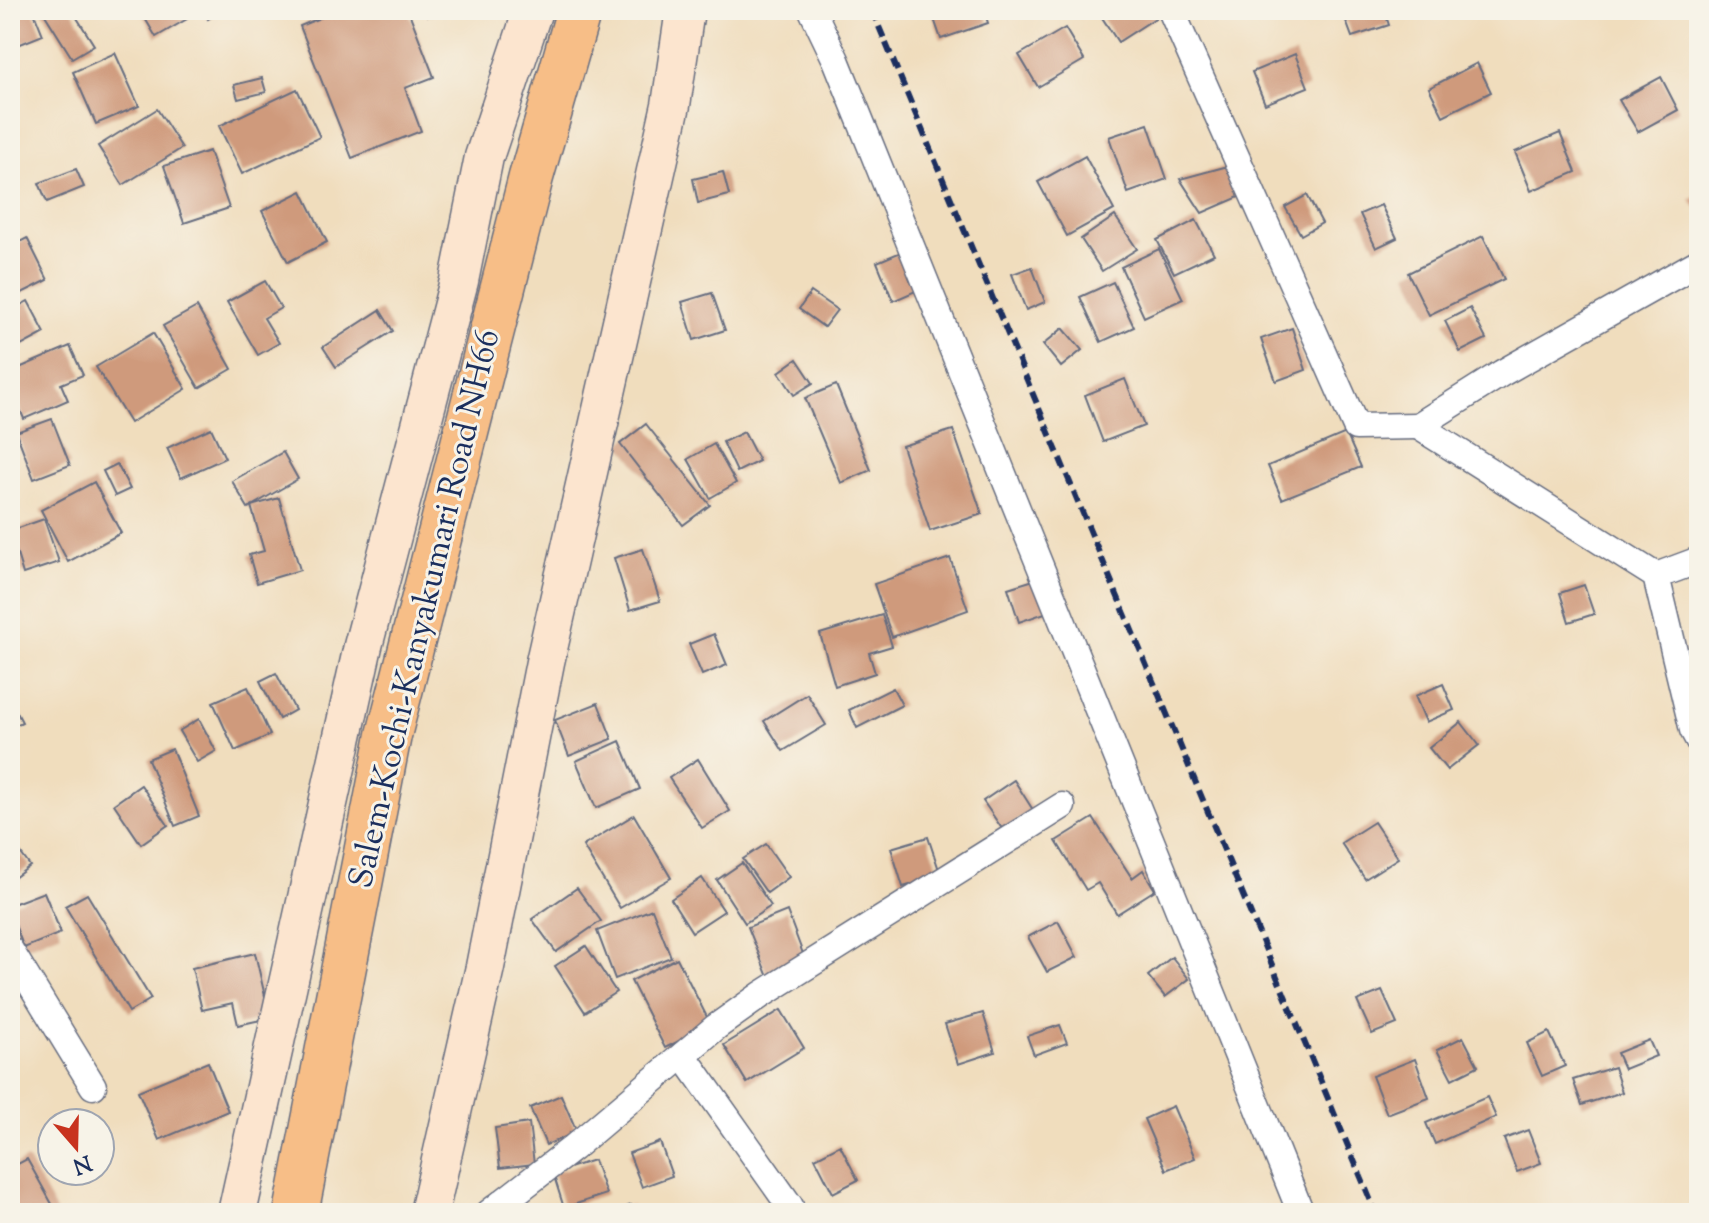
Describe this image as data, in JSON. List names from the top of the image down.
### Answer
{
  "streets": {
    "highway": ["Salem-Kochi-Kanyakumari Road NH66"]
  },
  "north": "bottom"
}
